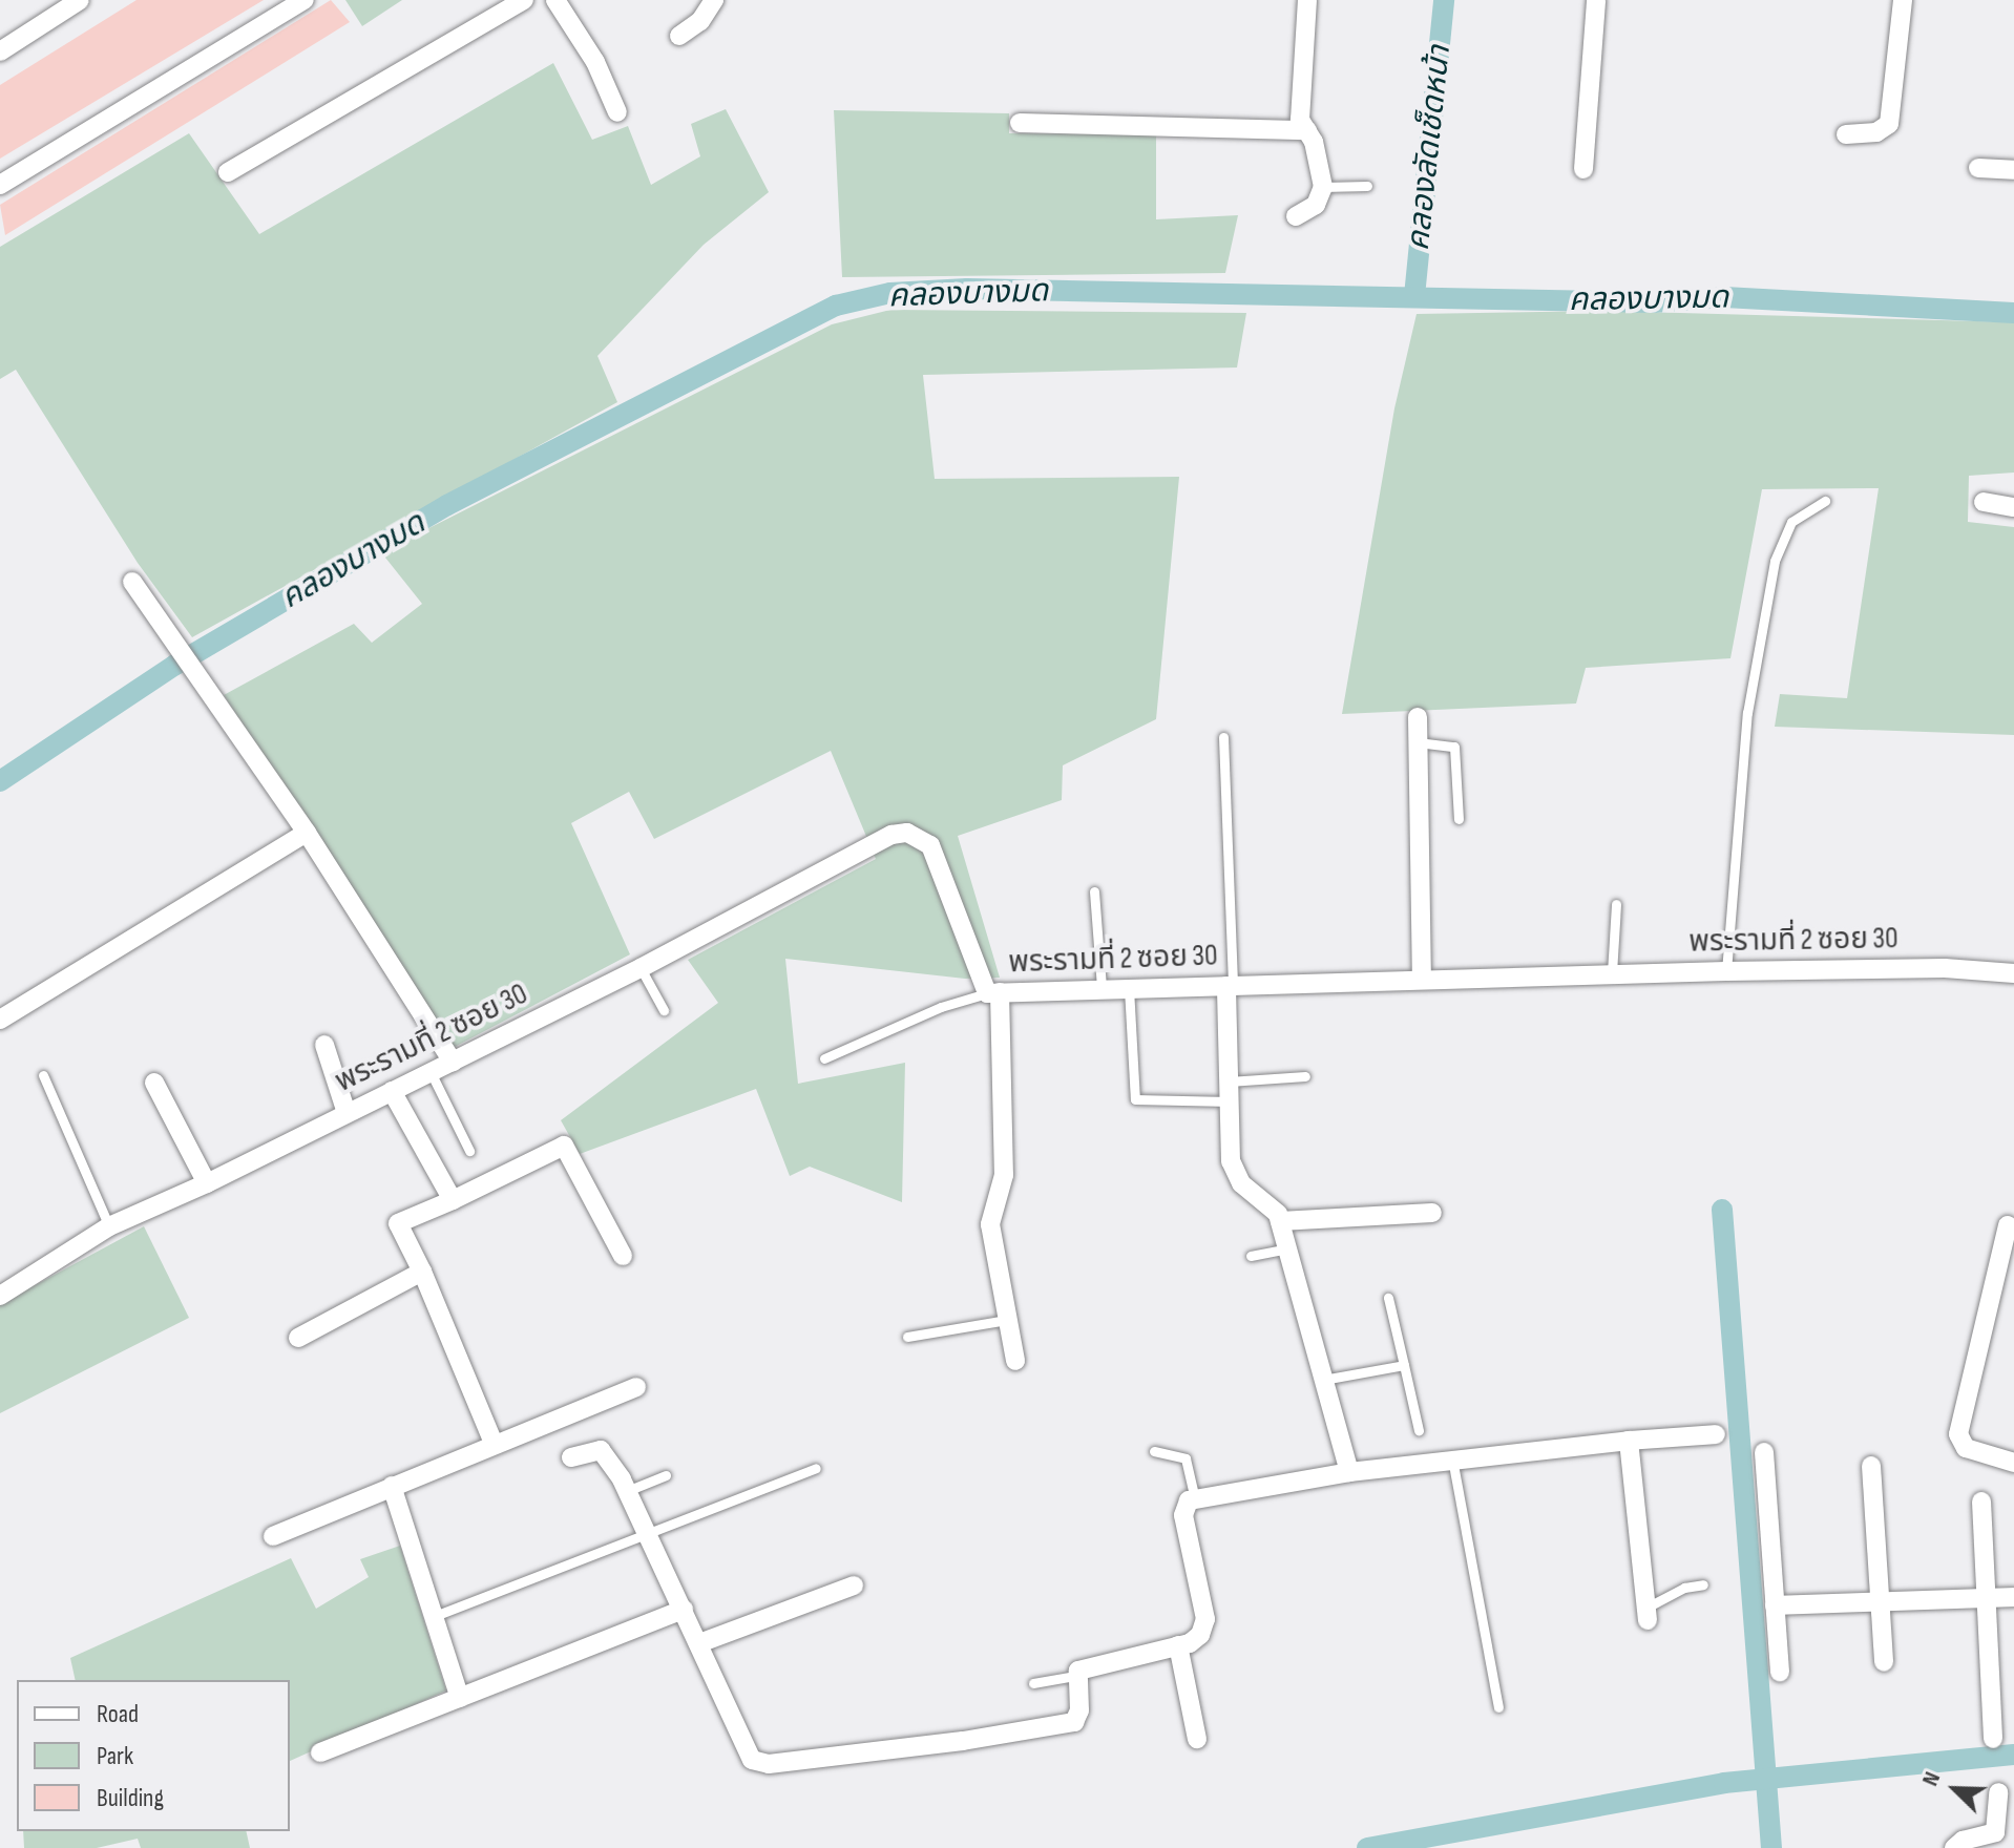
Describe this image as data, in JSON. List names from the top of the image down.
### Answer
{
  "streets": {
    "street": ["พระรามที่ 2 ซอย 30"]
  },
  "water": ["คลองลัดเช็ดหน้า", "คลองบางมด"],
  "legend": ["Road", "Park", "Building"],
  "north": "top left"
}
